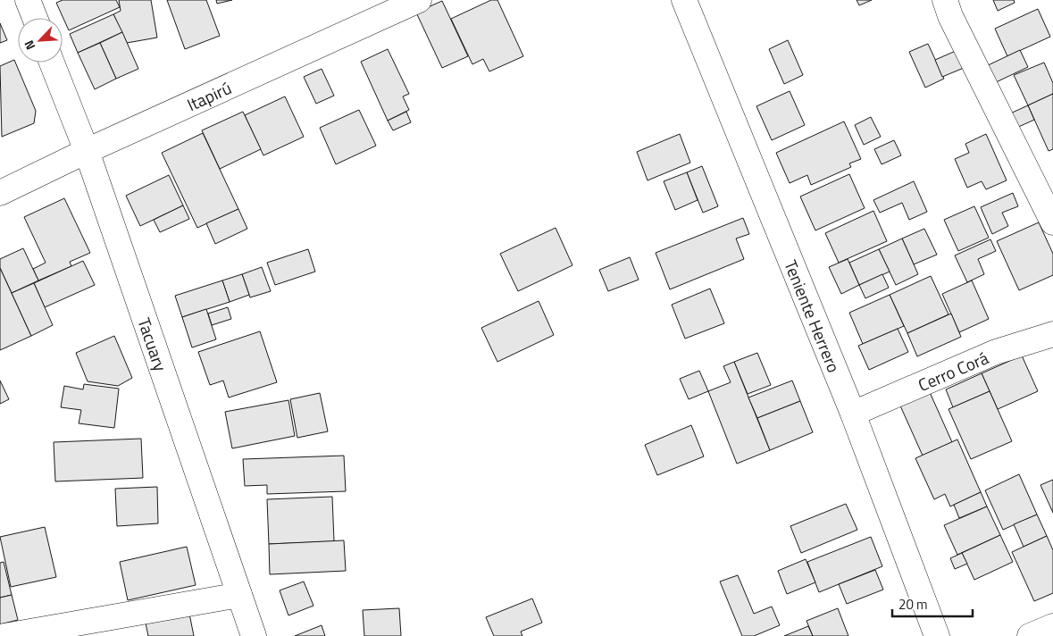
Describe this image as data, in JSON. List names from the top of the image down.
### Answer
{
  "streets": {
    "street": [
      "Itapirú",
      "Teniente Herrero",
      "Tacuary",
      "Cerro Corá"
    ]
  },
  "crossings": [
    ["Itapirú", "Tacuary"],
    ["Teniente Herrero", "Cerro Corá"]
  ],
  "scale_bar": "20 m",
  "north": "bottom left"
}
